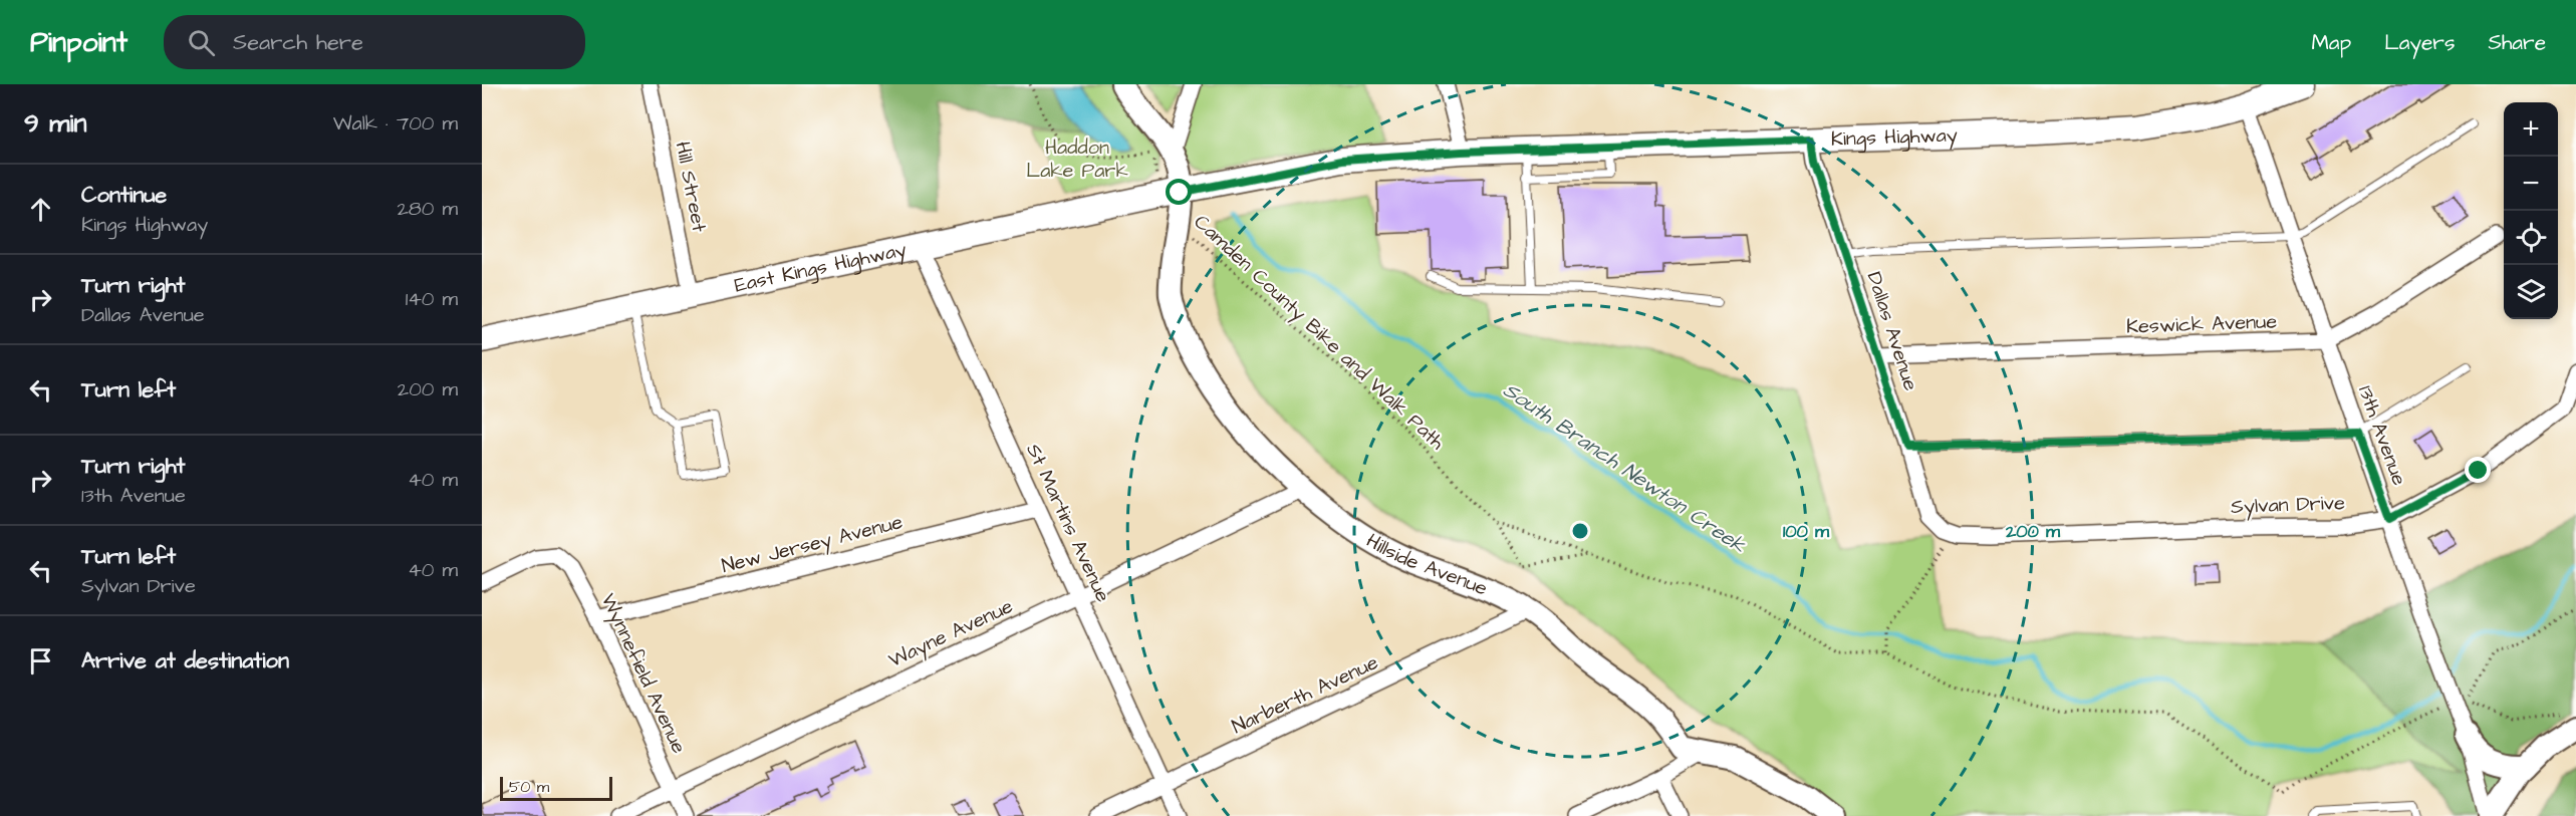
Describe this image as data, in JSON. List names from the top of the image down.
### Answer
{
  "streets": {
    "main road": ["Kings Highway", "East Kings Highway"],
    "street": [
      "Hill Street",
      "Keswick Avenue",
      "Dallas Avenue",
      "13th Avenue",
      "Sylvan Drive",
      "St Martins Avenue",
      "New Jersey Avenue",
      "Hillside Avenue",
      "Wayne Avenue",
      "Wynnefield Avenue",
      "Narberth Avenue"
    ],
    "path": ["Camden County Bike and Walk Path"]
  },
  "crossings": [
    ["Kings Highway", "East Kings Highway"],
    ["Kings Highway", "Dallas Avenue"],
    ["Kings Highway", "13th Avenue"],
    ["Kings Highway", "Hillside Avenue"],
    ["Hill Street", "East Kings Highway"],
    ["East Kings Highway", "St Martins Avenue"],
    ["East Kings Highway", "Hillside Avenue"],
    ["Keswick Avenue", "Dallas Avenue"],
    ["Keswick Avenue", "13th Avenue"],
    ["Dallas Avenue", "Sylvan Drive"],
    ["Camden County Bike and Walk Path", "13th Avenue"],
    ["Camden County Bike and Walk Path", "Hillside Avenue"],
    ["13th Avenue", "Sylvan Drive"],
    ["St Martins Avenue", "New Jersey Avenue"],
    ["St Martins Avenue", "Wayne Avenue"],
    ["St Martins Avenue", "Narberth Avenue"],
    ["New Jersey Avenue", "Wynnefield Avenue"],
    ["Hillside Avenue", "Wayne Avenue"],
    ["Hillside Avenue", "Narberth Avenue"],
    ["Wayne Avenue", "Wynnefield Avenue"]
  ],
  "water": ["South Branch Newton Creek"],
  "parks": ["Haddon Lake Park"],
  "scale_bar": "50 m",
  "page": {
    "header": "Pinpoint",
    "search": "Search here",
    "nav": ["Map", "Layers", "Share"],
    "heading": ["9 min", "Walk · 700 m"],
    "map_buttons": ["+", "−"],
    "list": [
      ["Continue", "Kings Highway", "280 m"],
      ["Turn right", "Dallas Avenue", "140 m"],
      ["Turn left", "200 m"],
      ["Turn right", "13th Avenue", "40 m"],
      ["Turn left", "Sylvan Drive", "40 m"],
      "Arrive at destination"
    ],
    "scale": "50 m"
  },
  "rings": ["100 m", "200 m"]
}
